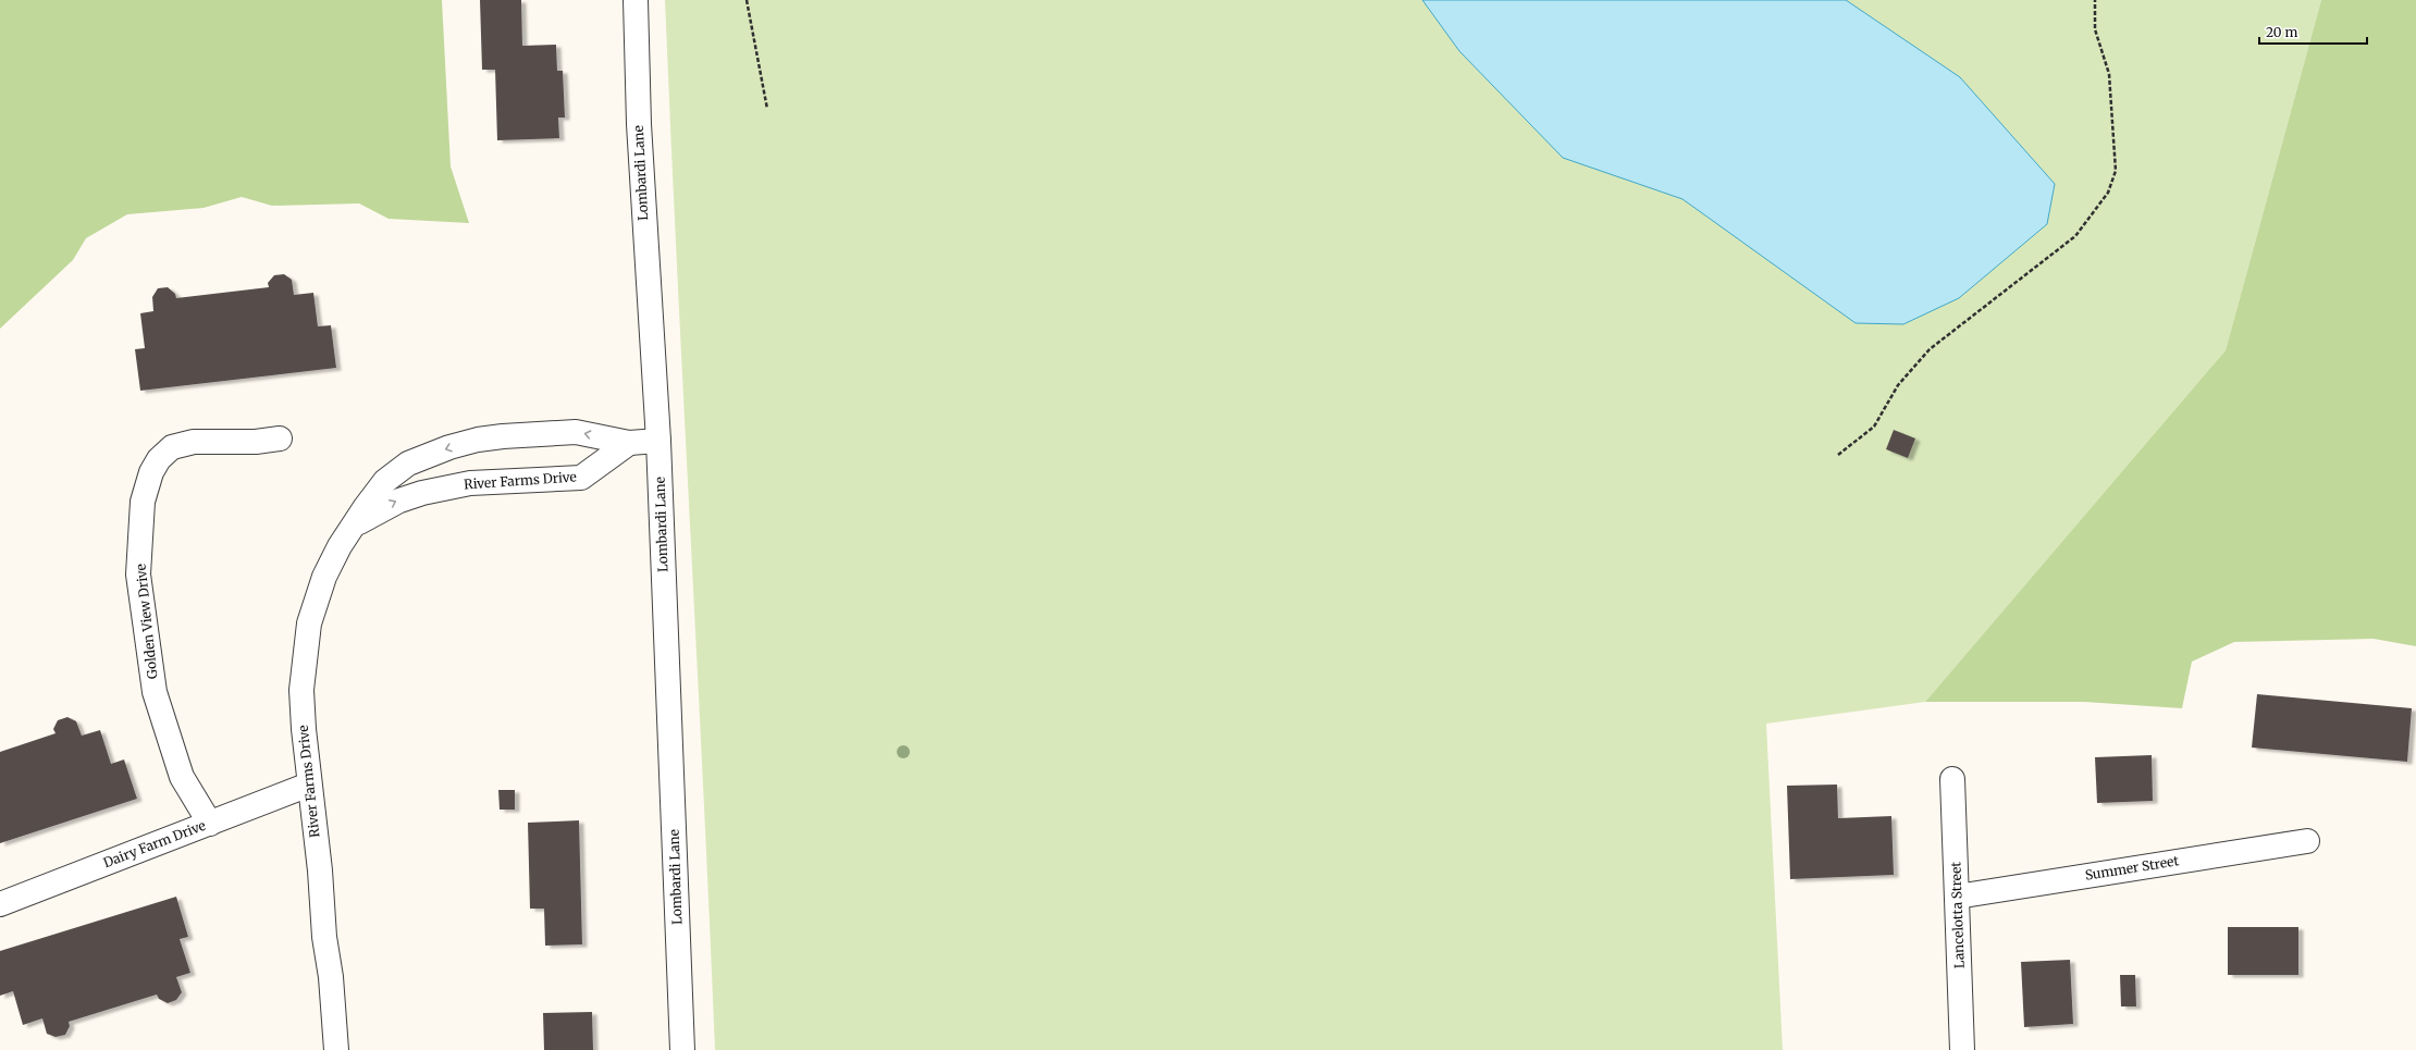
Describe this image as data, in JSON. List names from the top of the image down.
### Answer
{
  "streets": {
    "street": [
      "Lombardi Lane",
      "River Farms Drive",
      "Golden View Drive",
      "Dairy Farm Drive",
      "Summer Street",
      "Lancelotta Street"
    ]
  },
  "crossings": [
    ["Lombardi Lane", "River Farms Drive"],
    ["River Farms Drive", "Dairy Farm Drive"],
    ["Golden View Drive", "Dairy Farm Drive"],
    ["Summer Street", "Lancelotta Street"]
  ],
  "scale_bar": "20 m"
}
